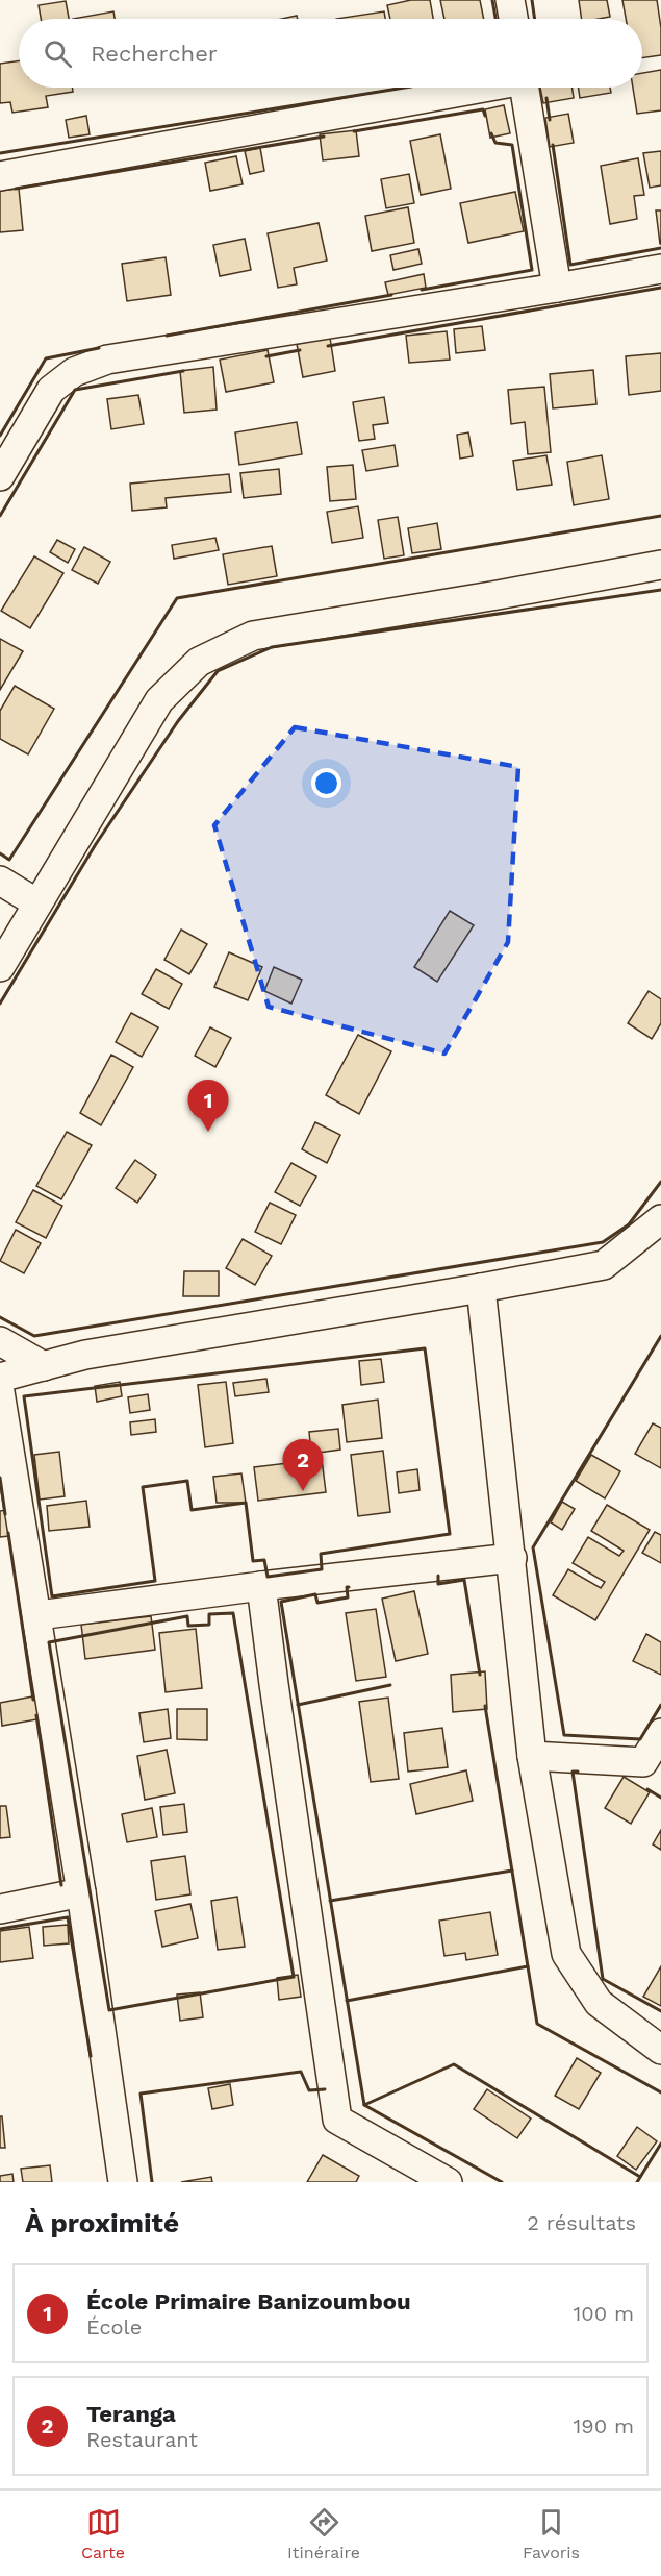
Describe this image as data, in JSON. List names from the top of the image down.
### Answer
{
  "page": {
    "search": "Rechercher",
    "pins": ["1", "2"],
    "heading": ["À proximité", "2 résultats"],
    "list": [
      {
        "mark": "1",
        "name": "École Primaire Banizoumbou",
        "note": "École",
        "value": "100 m"
      },
      {
        "mark": "2",
        "name": "Teranga",
        "note": "Restaurant",
        "value": "190 m"
      }
    ],
    "nav": ["Carte", "Itinéraire", "Favoris"]
  }
}
